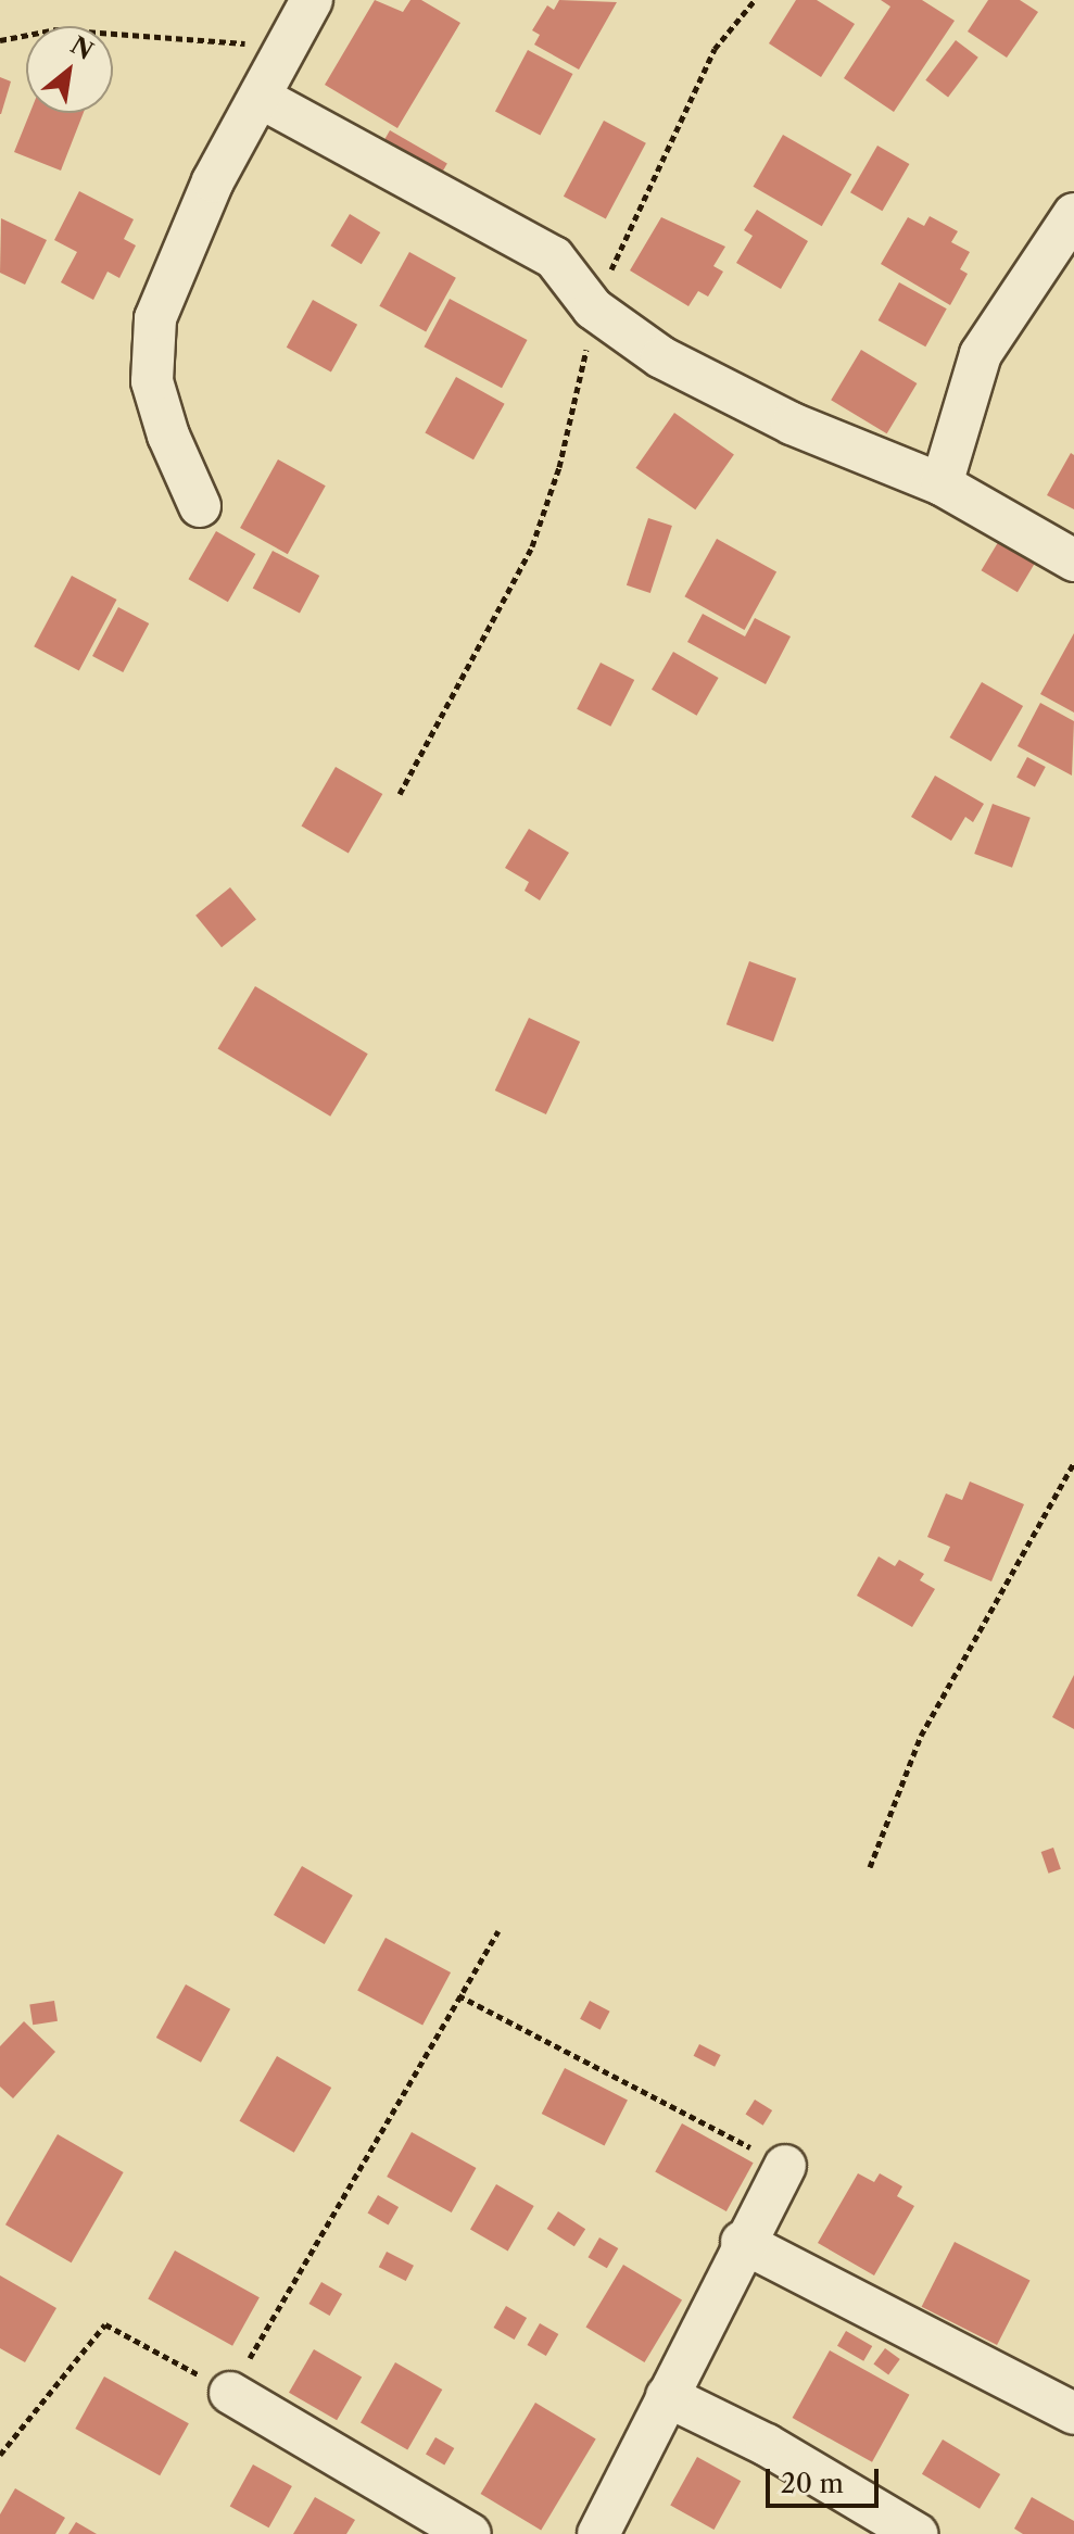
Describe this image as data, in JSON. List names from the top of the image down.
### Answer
{
  "scale_bar": "20 m",
  "north": "top right"
}
